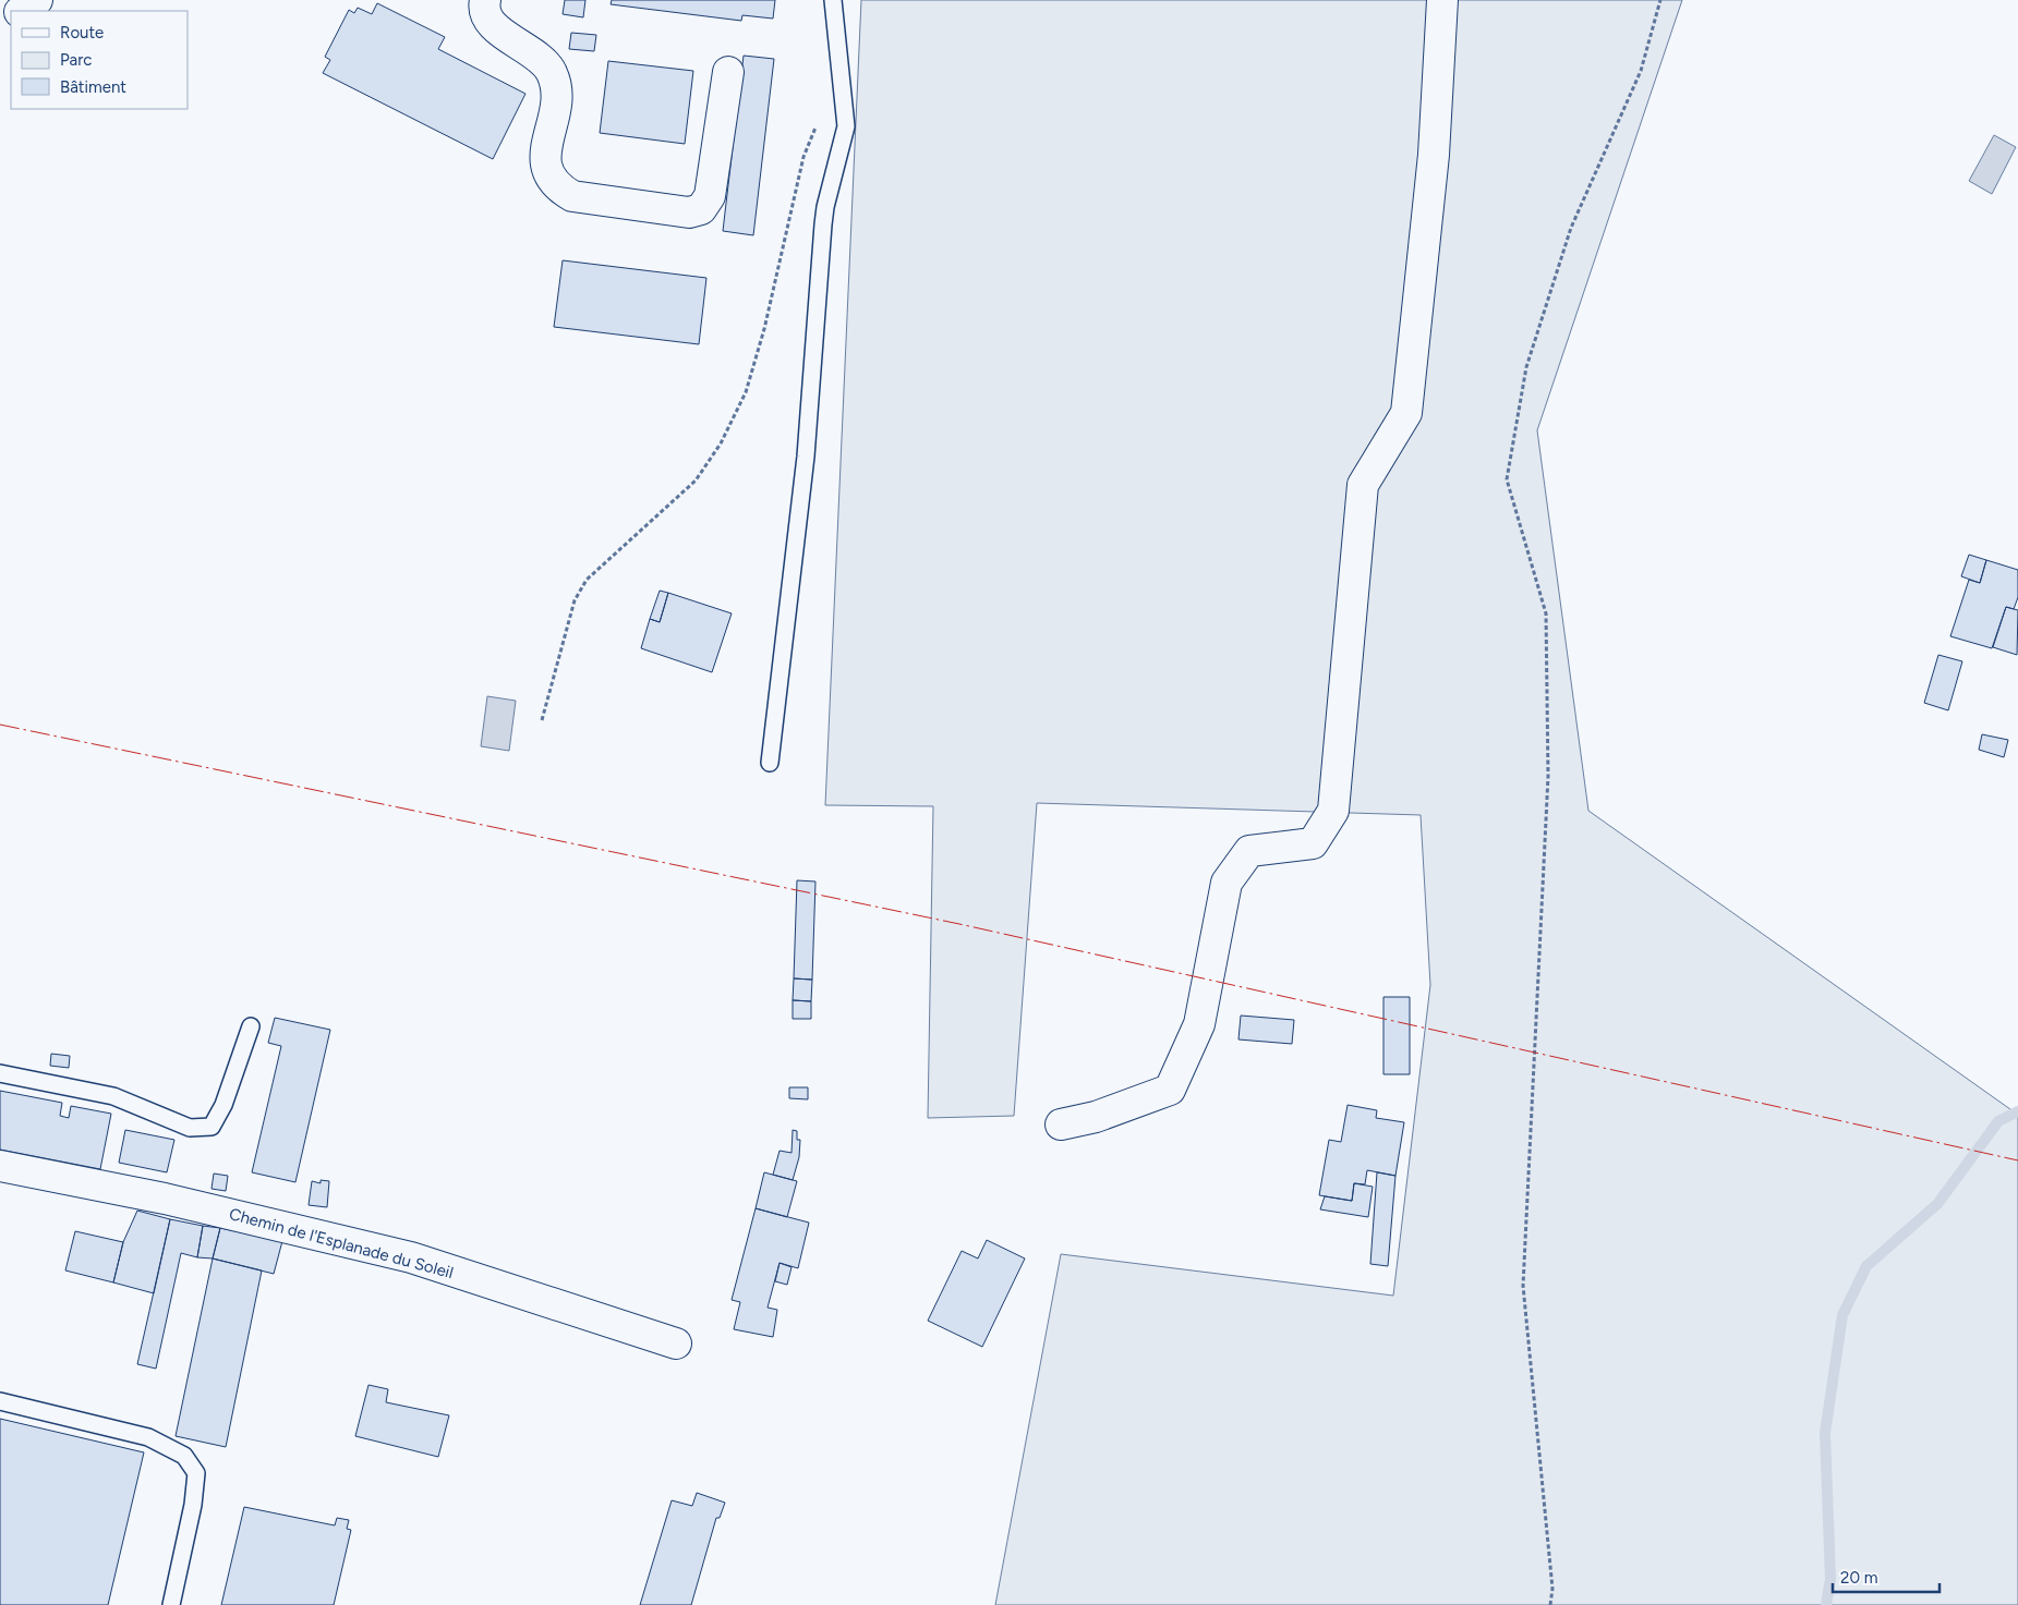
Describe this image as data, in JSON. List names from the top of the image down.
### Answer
{
  "streets": {
    "street": ["Chemin de l'Esplanade du Soleil"]
  },
  "legend": ["Route", "Parc", "Bâtiment"],
  "scale_bar": "20 m"
}
